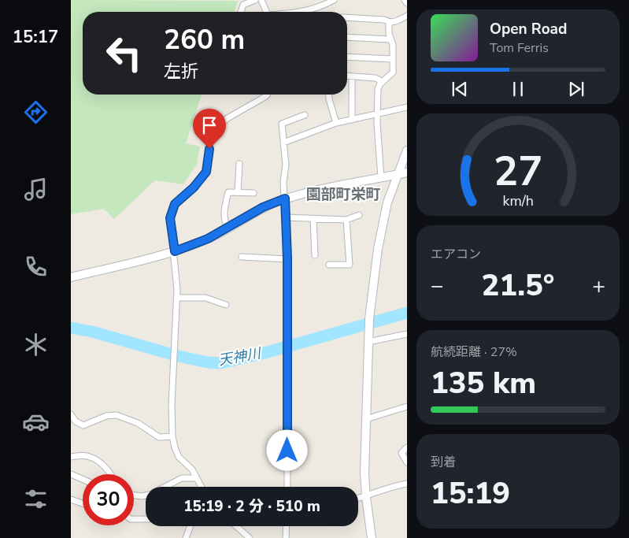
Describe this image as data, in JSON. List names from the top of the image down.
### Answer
{
  "districts": ["園部町栄町"],
  "water": ["天神川"],
  "page": {
    "tabs": "15:17",
    "turn": ["260 m", "左折"],
    "song": ["Open Road", "Tom Ferris"],
    "tile": [
      "エアコン",
      ["航続距離 · 27%", "135 km"],
      ["到着", "15:19"]
    ],
    "heat": ["−", "21.5°", "+"],
    "limit": "30",
    "trip": "15:19 · 2 分 · 510 m",
    "gauge": ["27", "km/h"]
  }
}
